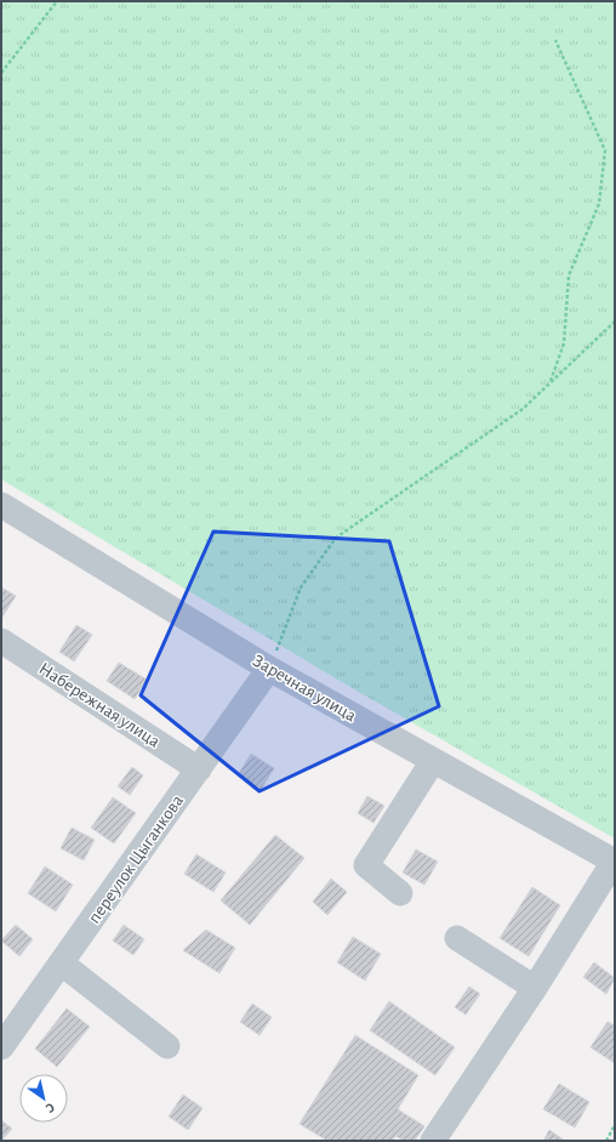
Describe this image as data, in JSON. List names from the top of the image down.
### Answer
{
  "streets": {
    "street": ["Заречная улица", "Набережная улица", "переулок Цыганкова"]
  },
  "crossings": [
    ["Заречная улица", "переулок Цыганкова"],
    ["Набережная улица", "переулок Цыганкова"]
  ],
  "north": "bottom right"
}
